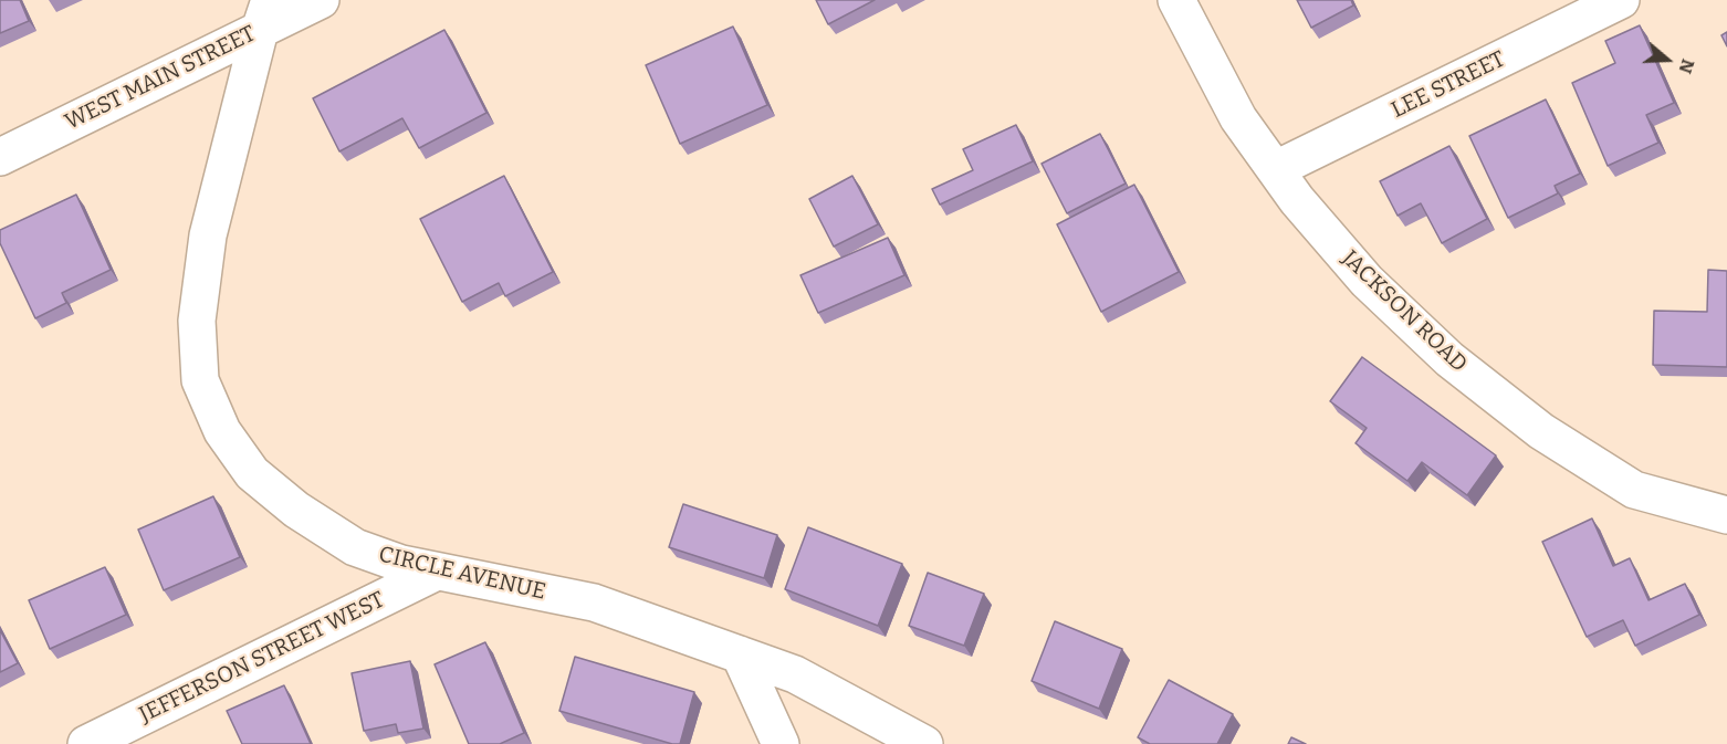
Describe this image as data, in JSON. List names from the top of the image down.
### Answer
{
  "streets": {
    "street": [
      "WEST MAIN STREET",
      "LEE STREET",
      "JACKSON ROAD",
      "CIRCLE AVENUE",
      "JEFFERSON STREET WEST"
    ]
  },
  "crossings": [
    ["WEST MAIN STREET", "CIRCLE AVENUE"],
    ["LEE STREET", "JACKSON ROAD"],
    ["CIRCLE AVENUE", "JEFFERSON STREET WEST"]
  ],
  "north": "right"
}
